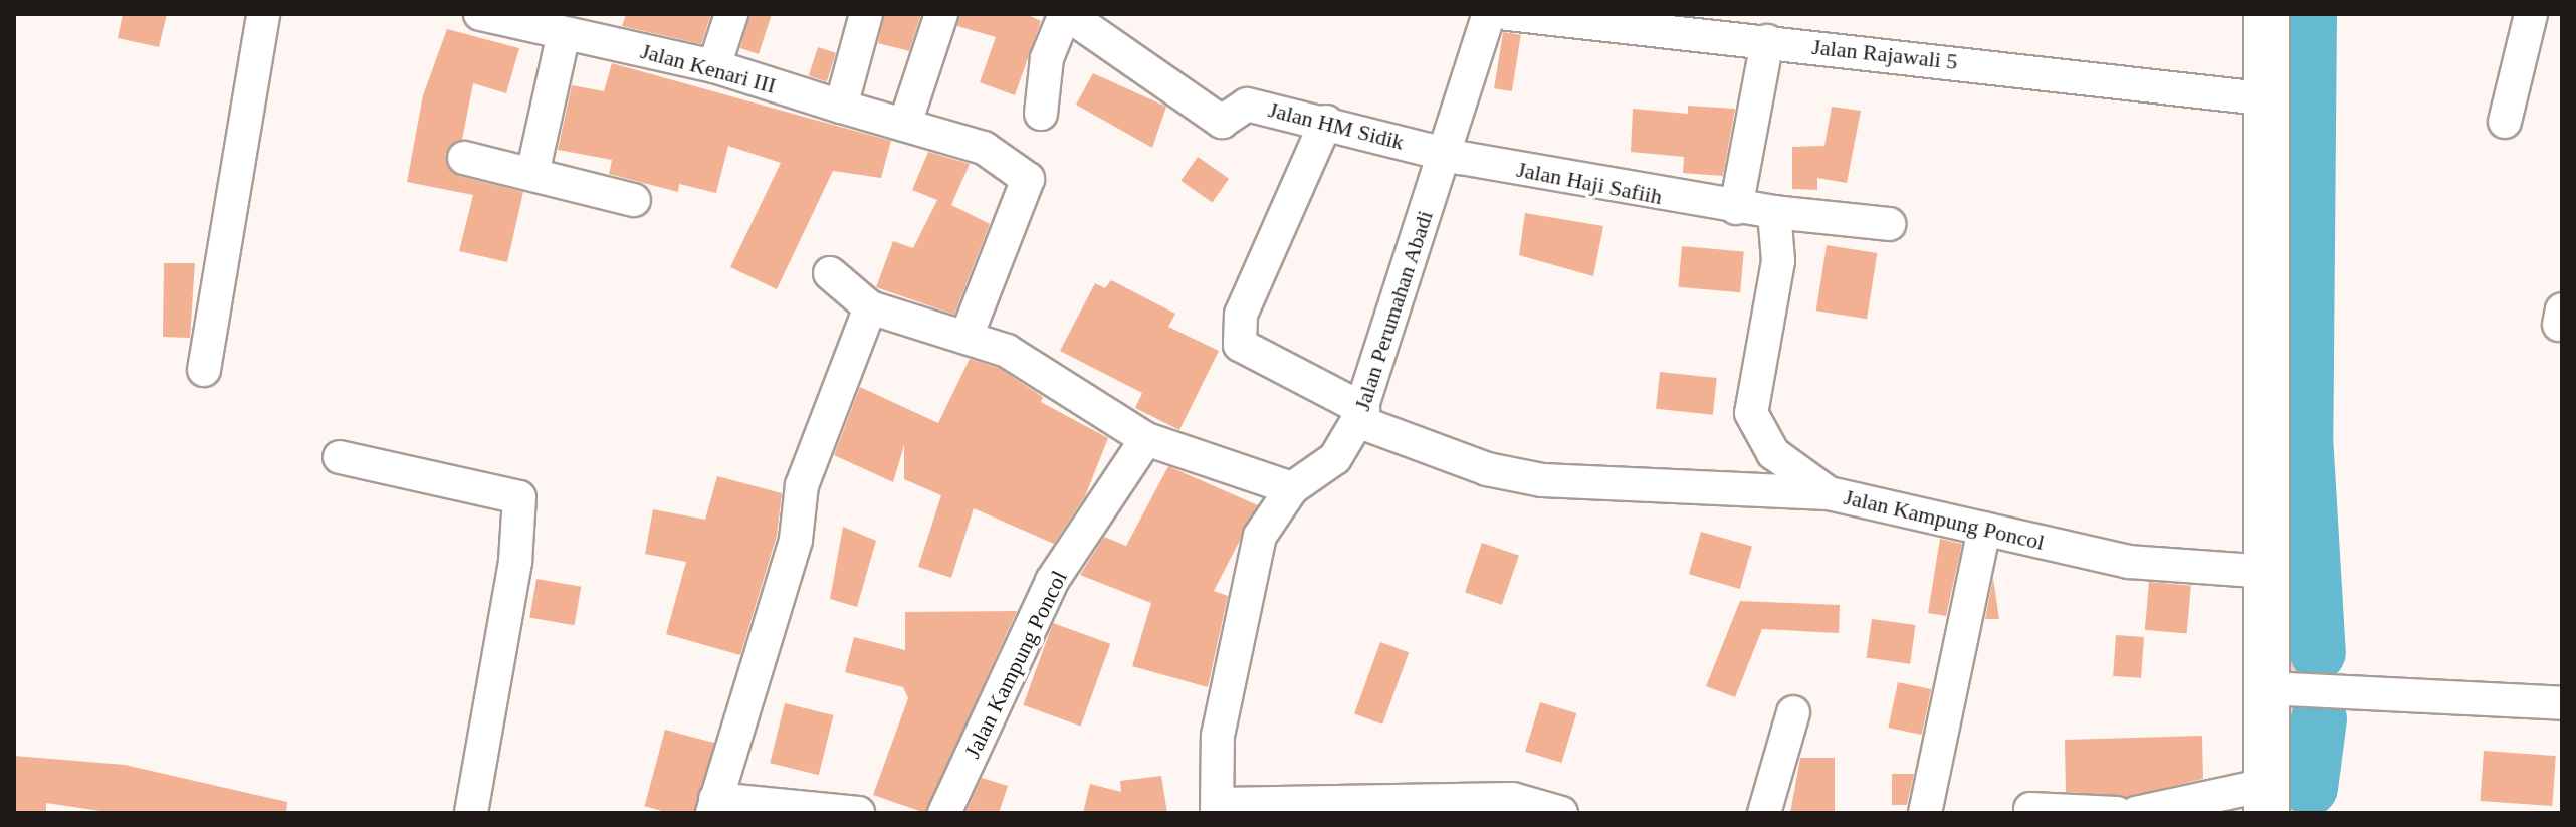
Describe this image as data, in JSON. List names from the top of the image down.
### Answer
{
  "streets": {
    "street": [
      "Jalan Rajawali 5",
      "Jalan Kenari III",
      "Jalan HM Sidik",
      "Jalan Haji Safiih",
      "Jalan Perumahan Abadi",
      "Jalan Kampung Poncol"
    ]
  },
  "crossings": [
    ["Jalan HM Sidik", "Jalan Haji Safiih"],
    ["Jalan HM Sidik", "Jalan Perumahan Abadi"],
    ["Jalan Haji Safiih", "Jalan Perumahan Abadi"]
  ]
}
